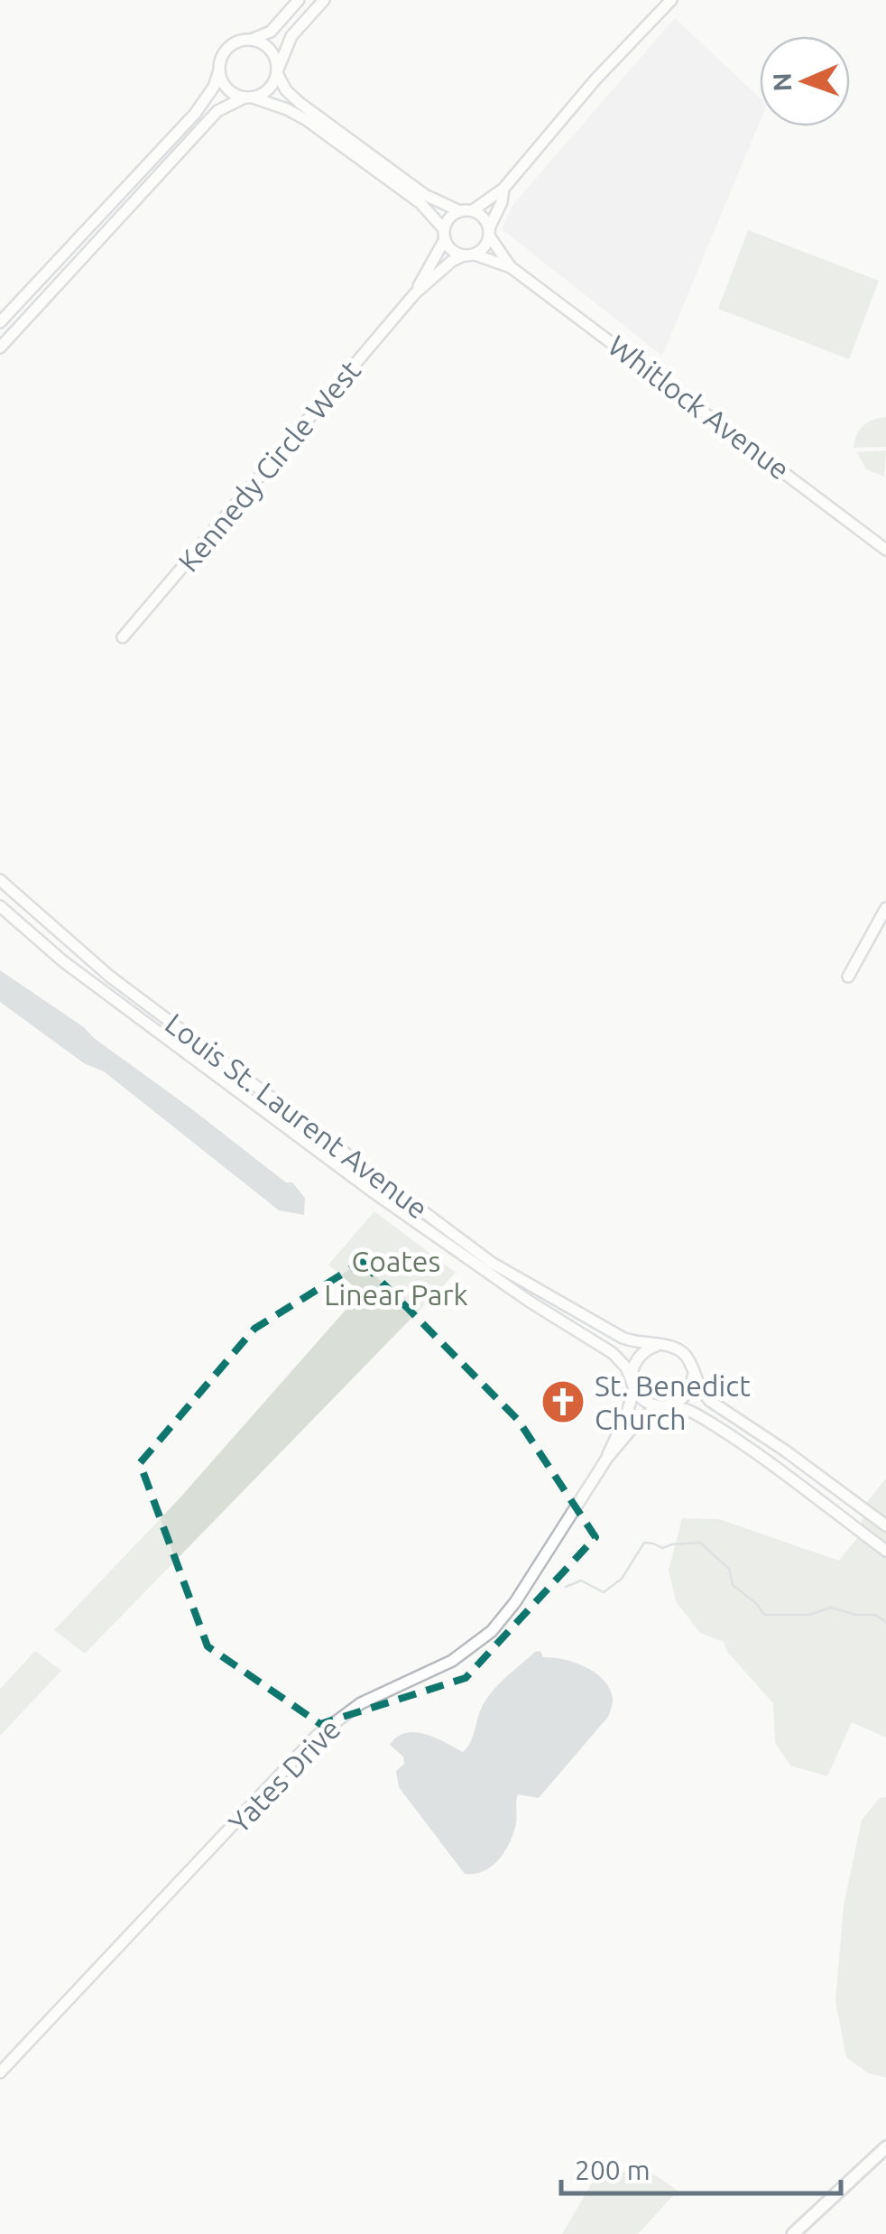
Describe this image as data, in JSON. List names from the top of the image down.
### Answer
{
  "streets": {
    "main road": [
      "Whitlock Avenue",
      "Kennedy Circle West",
      "Louis St. Laurent Avenue",
      "Yates Drive"
    ]
  },
  "crossings": [
    ["Whitlock Avenue", "Kennedy Circle West"],
    ["Louis St. Laurent Avenue", "Yates Drive"]
  ],
  "parks": ["Coates Linear Park"],
  "places": {
    "church": ["St. Benedict Church"]
  },
  "scale_bar": "200 m",
  "north": "left"
}
